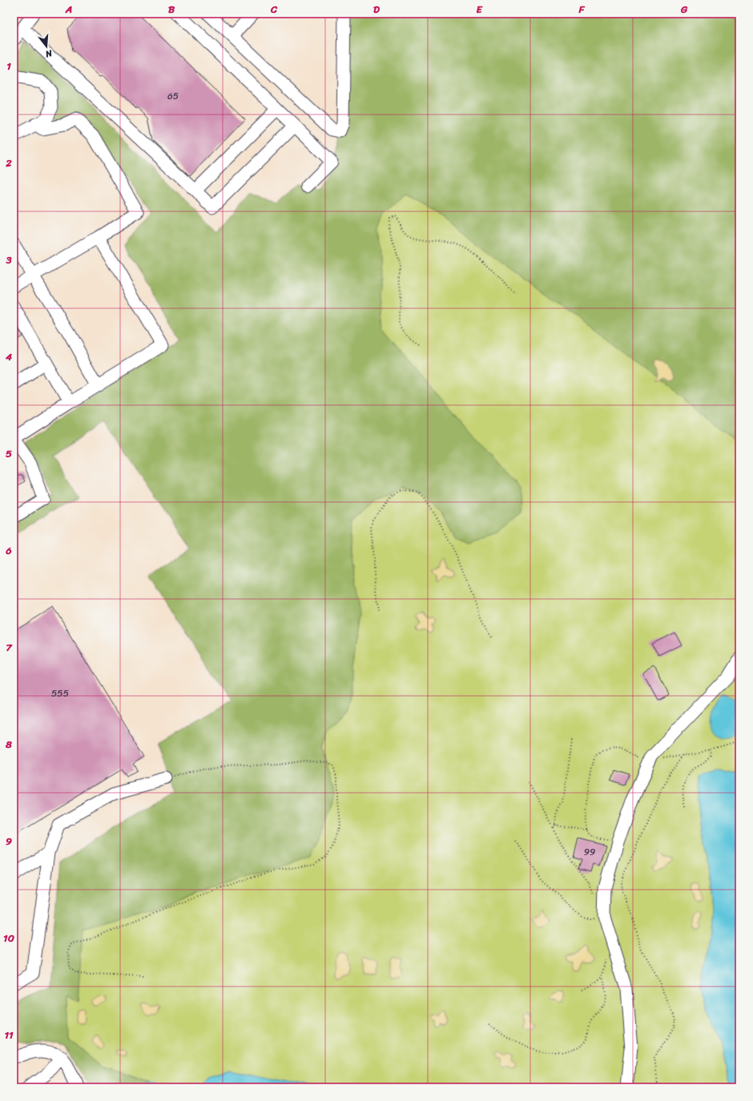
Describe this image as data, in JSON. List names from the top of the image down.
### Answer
{
  "house_numbers": ["65", "555", "99"],
  "north": "bottom",
  "grid": {
    "columns": [
      "A",
      "B",
      "C",
      "D",
      "E",
      "F",
      "G"
    ],
    "rows": [
      "1",
      "2",
      "3",
      "4",
      "5",
      "6",
      "7",
      "8",
      "9",
      "10",
      "11"
    ]
  }
}
